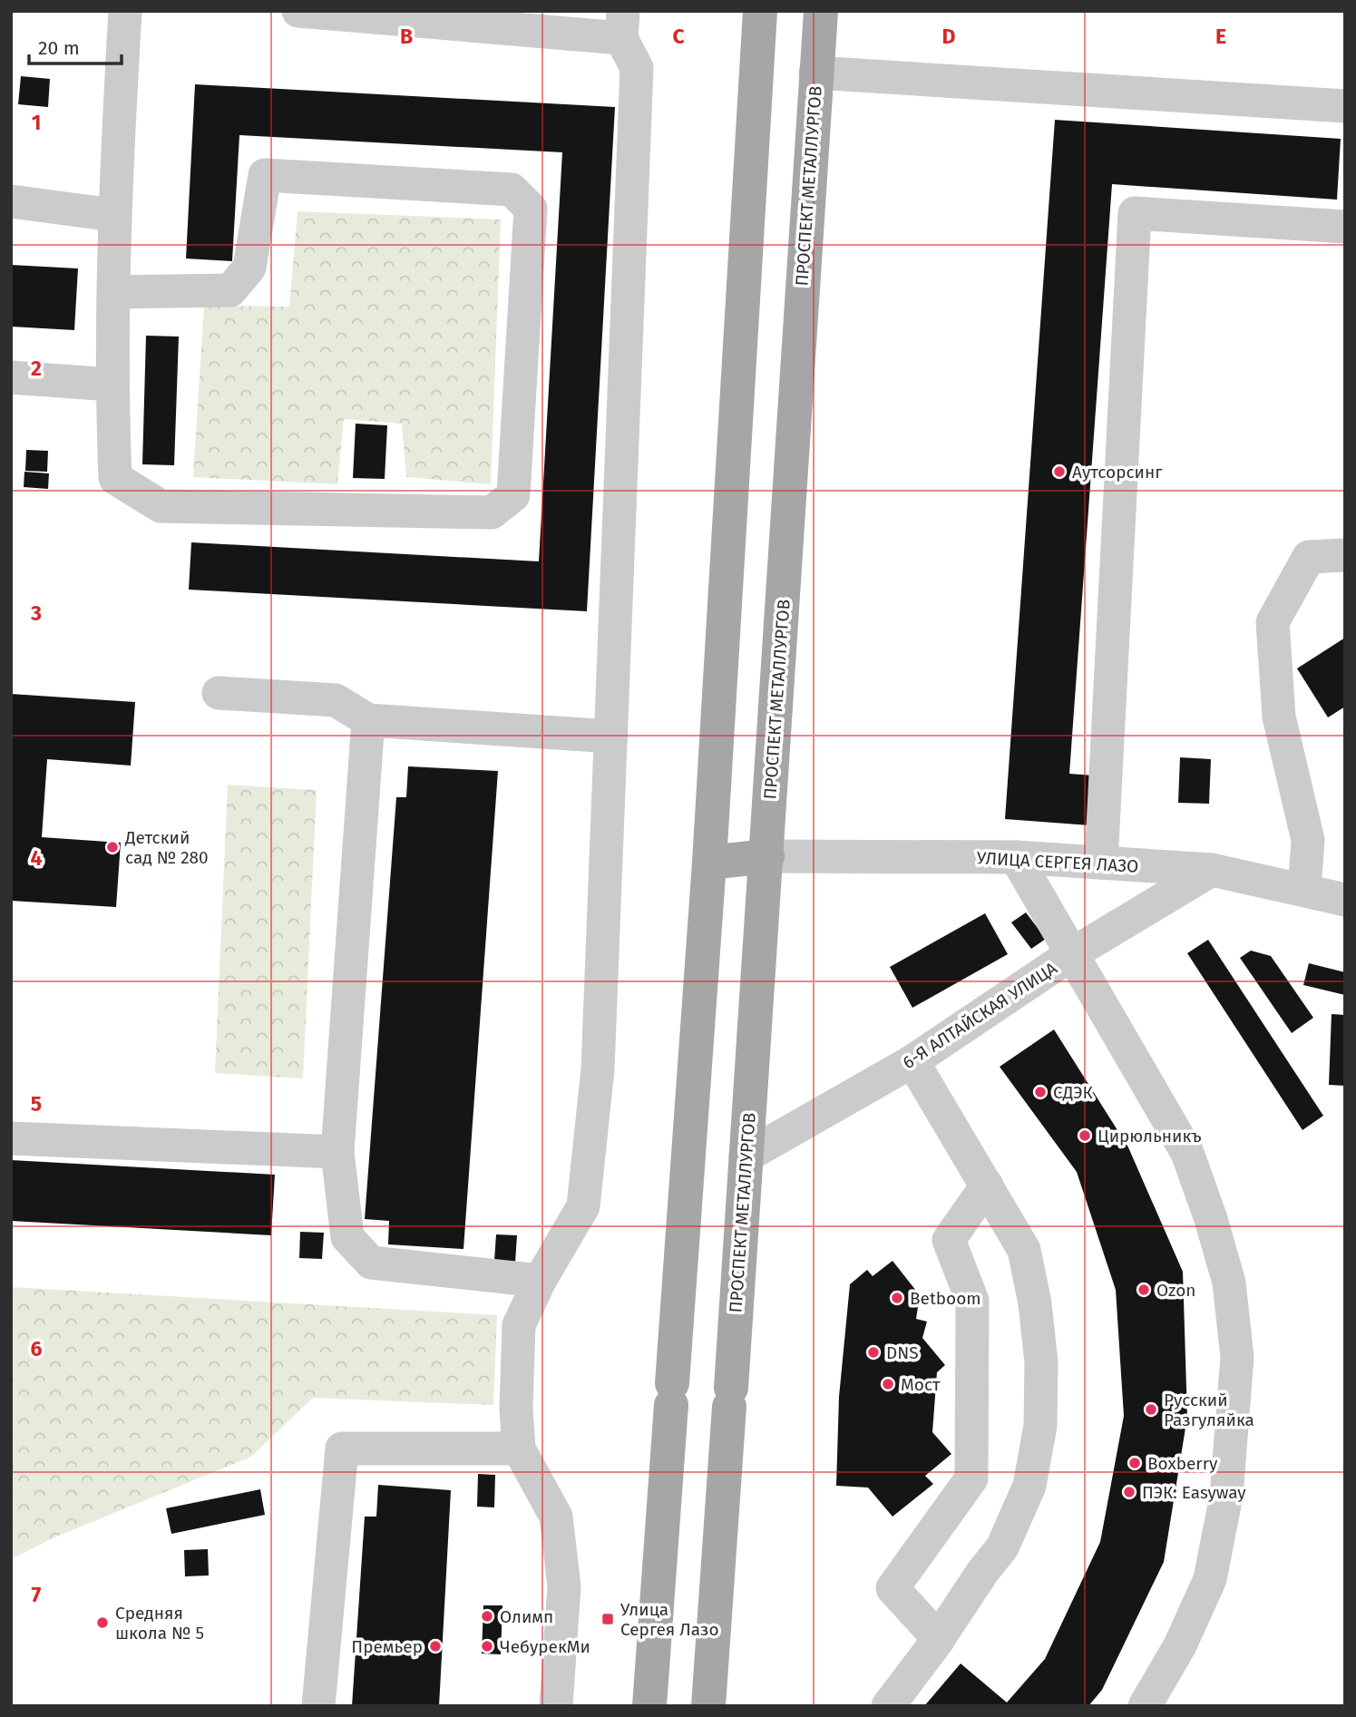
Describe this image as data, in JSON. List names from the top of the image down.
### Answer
{
  "streets": {
    "main road": ["ПРОСПЕКТ МЕТАЛЛУРГОВ"],
    "street": ["УЛИЦА СЕРГЕЯ ЛАЗО", "6-Я АЛТАЙСКАЯ УЛИЦА"]
  },
  "crossings": [
    ["ПРОСПЕКТ МЕТАЛЛУРГОВ", "УЛИЦА СЕРГЕЯ ЛАЗО"],
    ["ПРОСПЕКТ МЕТАЛЛУРГОВ", "6-Я АЛТАЙСКАЯ УЛИЦА"],
    ["УЛИЦА СЕРГЕЯ ЛАЗО", "6-Я АЛТАЙСКАЯ УЛИЦА"]
  ],
  "places": {
    "other": [
      "Аутсорсинг",
      "Детский сад № 280",
      "СДЭК",
      "Цирюльникъ",
      "Ozon",
      "Betboom",
      "DNS",
      "Мост",
      "Русский Разгуляйка",
      "Boxberry",
      "ПЭК: Easyway",
      "Олимп",
      "Средняя школа № 5",
      "Премьер",
      "ЧебурекМи"
    ],
    "transit": ["Улица Сергея Лазо"]
  },
  "scale_bar": "20 m",
  "grid": {
    "columns": [
      "B",
      "C",
      "D",
      "E"
    ],
    "rows": [
      "1",
      "2",
      "3",
      "4",
      "5",
      "6",
      "7"
    ]
  }
}
